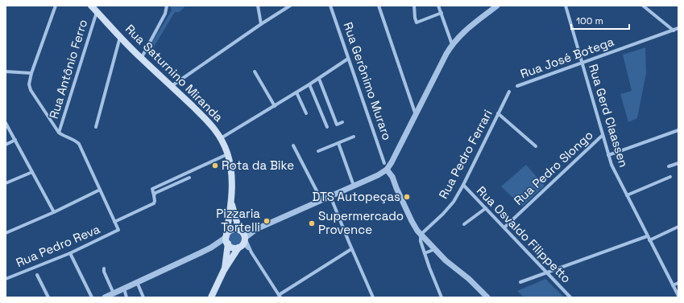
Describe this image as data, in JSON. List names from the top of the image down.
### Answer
{
  "streets": {
    "main road": ["Rua Saturnino Miranda"],
    "street": [
      "Rua José Botega",
      "Rua Antônio Ferro",
      "Rua Gerônimo Muraro",
      "Rua Gerd Claassen",
      "Rua Pedro Ferrari",
      "Rua Pedro Slongo",
      "Rua Osvaldo Filippetto",
      "Rua Pedro Reva"
    ]
  },
  "crossings": [
    ["Rua José Botega", "Rua Gerd Claassen"],
    ["Rua Antônio Ferro", "Rua Saturnino Miranda"],
    ["Rua Gerd Claassen", "Rua Pedro Slongo"],
    ["Rua Pedro Ferrari", "Rua Osvaldo Filippetto"],
    ["Rua Pedro Slongo", "Rua Osvaldo Filippetto"]
  ],
  "places": [
    "Rota da Bike",
    "DTS Autopeças",
    "Pizzaria Tortelli",
    "Supermercado Provence"
  ],
  "scale_bar": "100 m"
}
